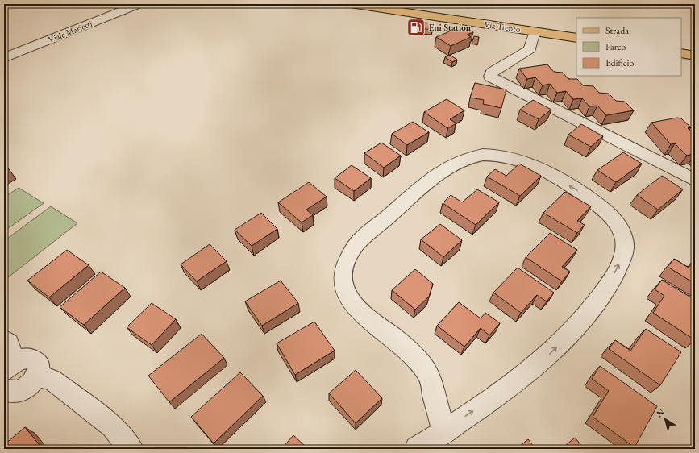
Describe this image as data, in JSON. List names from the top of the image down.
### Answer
{
  "streets": {
    "main road": ["Via Trento"],
    "street": ["Viale Marietti"]
  },
  "places": {
    "fuel station": ["Eni Station"]
  },
  "legend": ["Strada", "Parco", "Edificio"],
  "north": "top left"
}
